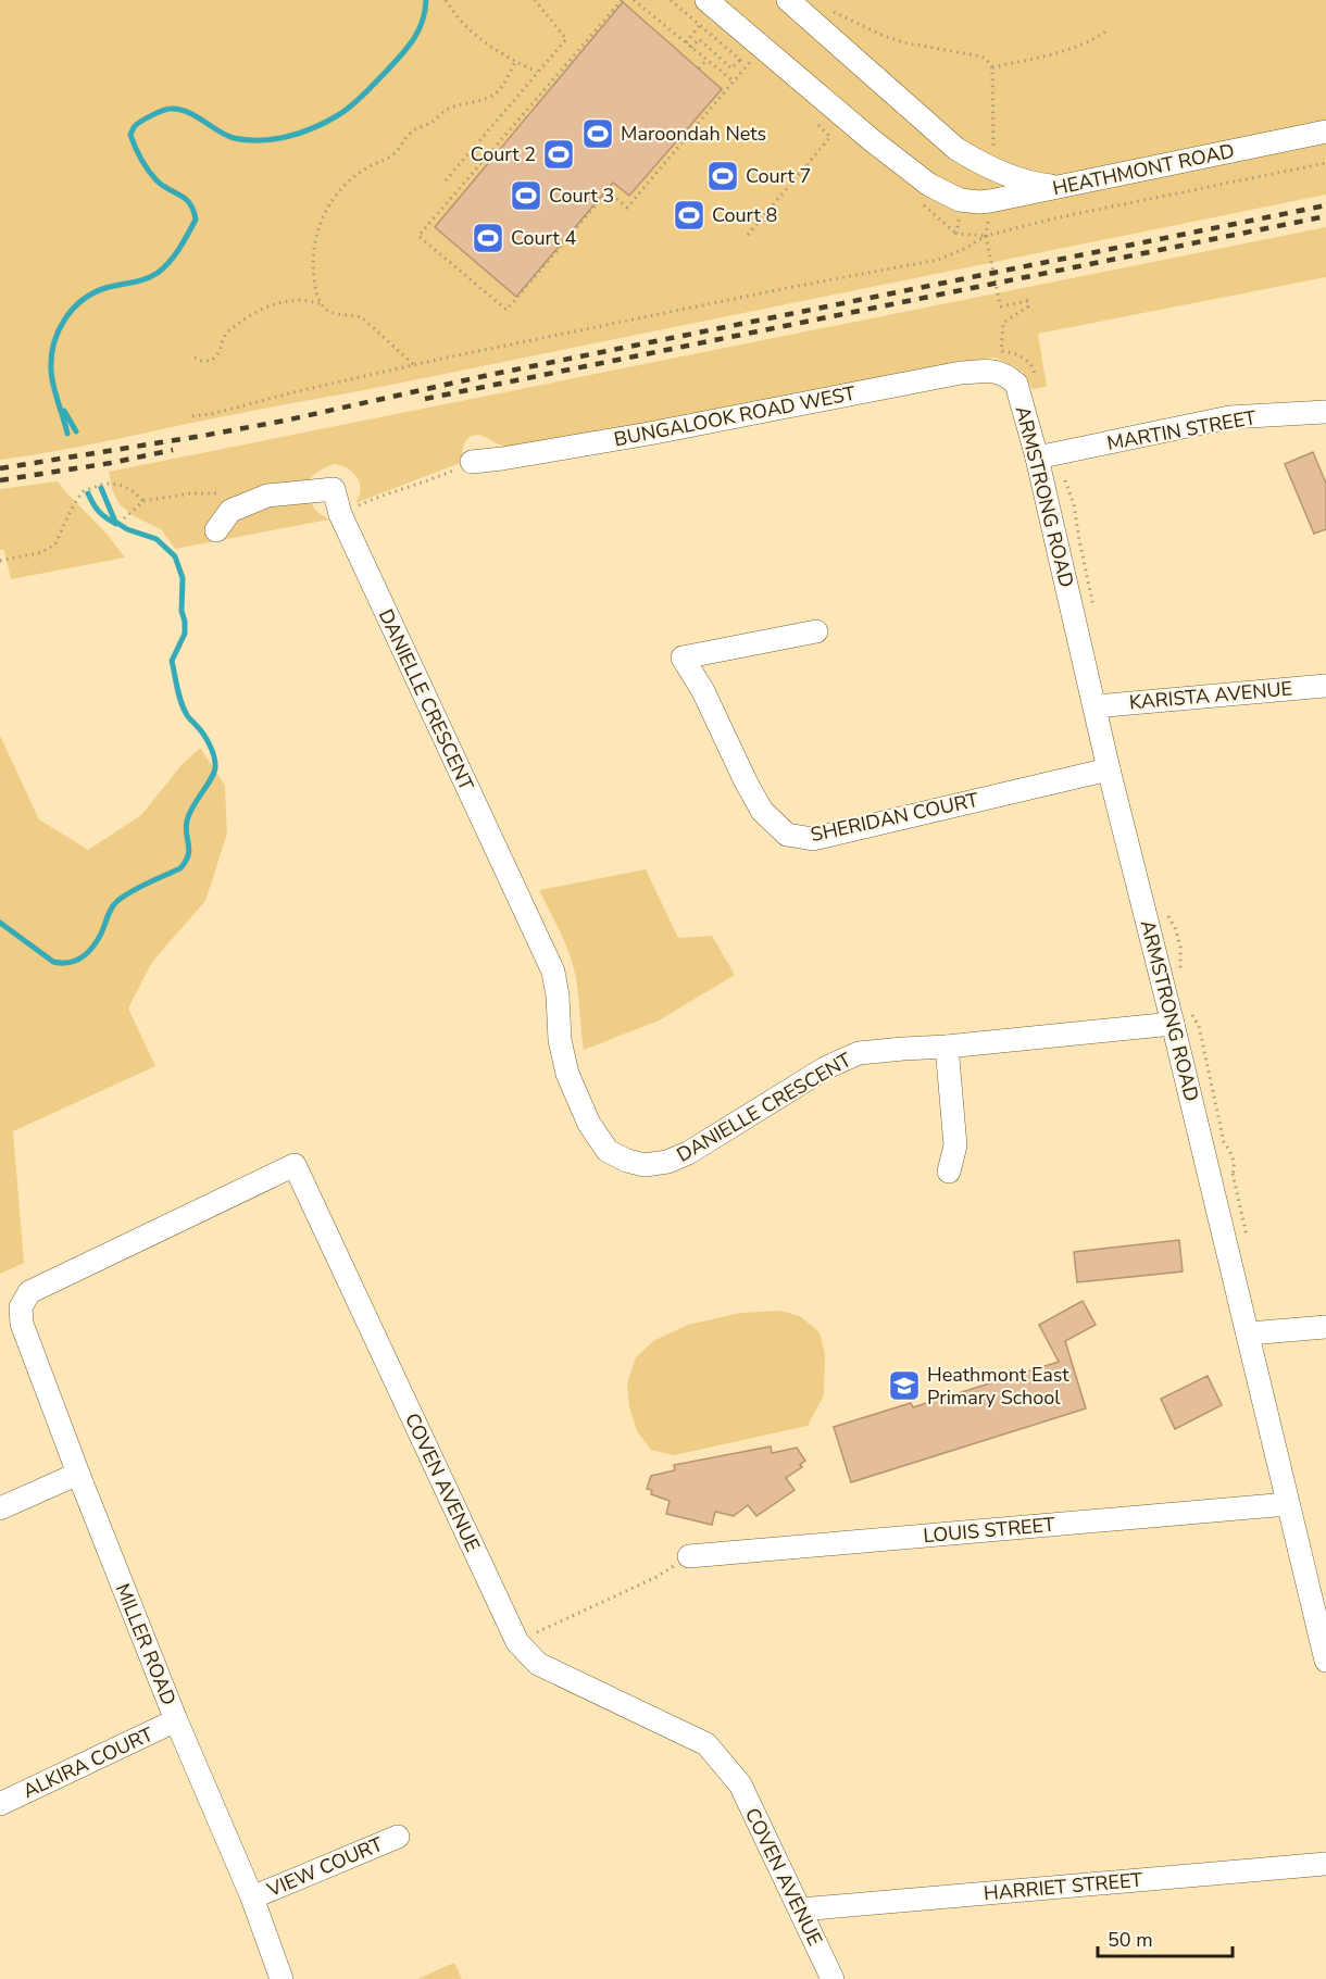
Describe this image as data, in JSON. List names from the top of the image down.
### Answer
{
  "streets": {
    "street": [
      "HEATHMONT ROAD",
      "BUNGALOOK ROAD WEST",
      "MARTIN STREET",
      "ARMSTRONG ROAD",
      "KARISTA AVENUE",
      "DANIELLE CRESCENT",
      "SHERIDAN COURT",
      "COVEN AVENUE",
      "LOUIS STREET",
      "MILLER ROAD",
      "ALKIRA COURT",
      "VIEW COURT",
      "HARRIET STREET"
    ]
  },
  "crossings": [
    ["BUNGALOOK ROAD WEST", "ARMSTRONG ROAD"],
    ["MARTIN STREET", "ARMSTRONG ROAD"],
    ["ARMSTRONG ROAD", "KARISTA AVENUE"],
    ["ARMSTRONG ROAD", "DANIELLE CRESCENT"],
    ["ARMSTRONG ROAD", "SHERIDAN COURT"],
    ["ARMSTRONG ROAD", "LOUIS STREET"],
    ["COVEN AVENUE", "MILLER ROAD"],
    ["COVEN AVENUE", "HARRIET STREET"],
    ["MILLER ROAD", "ALKIRA COURT"],
    ["MILLER ROAD", "VIEW COURT"]
  ],
  "places": {
    "sports": [
      "Maroondah Nets",
      "Court 2",
      "Court 7",
      "Court 3",
      "Court 8",
      "Court 4"
    ],
    "school or university": ["Heathmont East Primary School"]
  },
  "scale_bar": "50 m"
}
